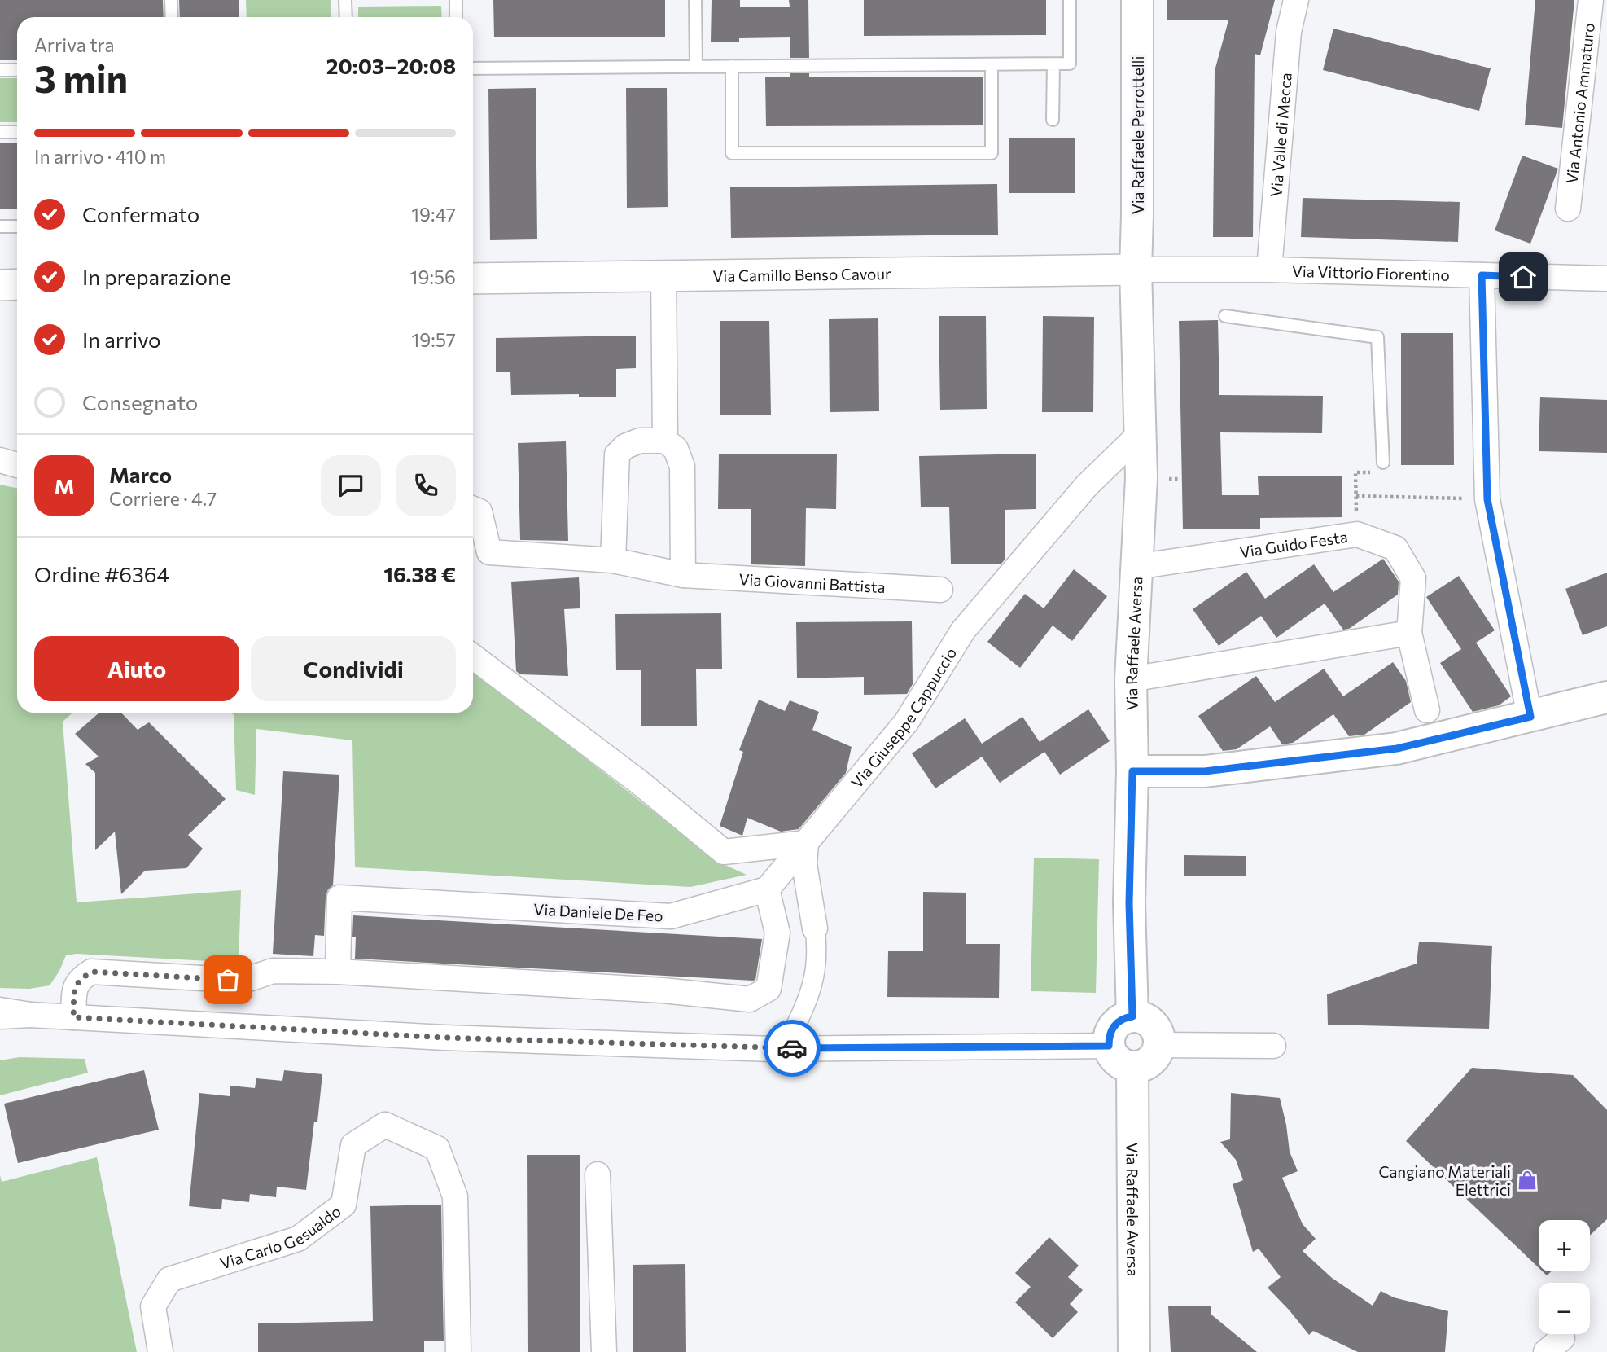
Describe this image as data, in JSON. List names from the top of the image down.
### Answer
{
  "streets": {
    "main road": ["Via Raffaele Perrottelli", "Via Raffaele Aversa"],
    "street": [
      "Via Antonio Ammaturo",
      "Via Valle di Mecca",
      "Via Vittorio Fiorentino",
      "Via Camillo Benso Cavour",
      "Via Guido Festa",
      "Via Giovanni Battista",
      "Via Giuseppe Cappuccio",
      "Via Daniele De Feo",
      "Via Carlo Gesualdo"
    ]
  },
  "crossings": [
    ["Via Valle di Mecca", "Via Vittorio Fiorentino"],
    ["Via Raffaele Perrottelli", "Via Vittorio Fiorentino"],
    ["Via Raffaele Perrottelli", "Via Camillo Benso Cavour"],
    ["Via Raffaele Perrottelli", "Via Raffaele Aversa"],
    ["Via Vittorio Fiorentino", "Via Camillo Benso Cavour"],
    ["Via Vittorio Fiorentino", "Via Raffaele Aversa"],
    ["Via Camillo Benso Cavour", "Via Raffaele Aversa"],
    ["Via Guido Festa", "Via Raffaele Aversa"],
    ["Via Raffaele Aversa", "Via Giuseppe Cappuccio"],
    ["Via Giuseppe Cappuccio", "Via Daniele De Feo"]
  ],
  "places": {
    "shop": ["Cangiano Materiali Elettrici"]
  },
  "page": {
    "heading": ["3 min", "Arriva tra", "20:03–20:08"],
    "panel": [
      "Marco",
      "Corriere · 4.7",
      "Ordine #6364",
      "16.38 €"
    ],
    "bar": "In arrivo · 410 m",
    "list": [
      ["Confermato", "19:47"],
      ["In preparazione", "19:56"],
      ["In arrivo", "19:57"],
      "Consegnato"
    ],
    "round": "M",
    "buttons": ["Aiuto", "Condividi"],
    "map_buttons": ["+", "−"]
  }
}
